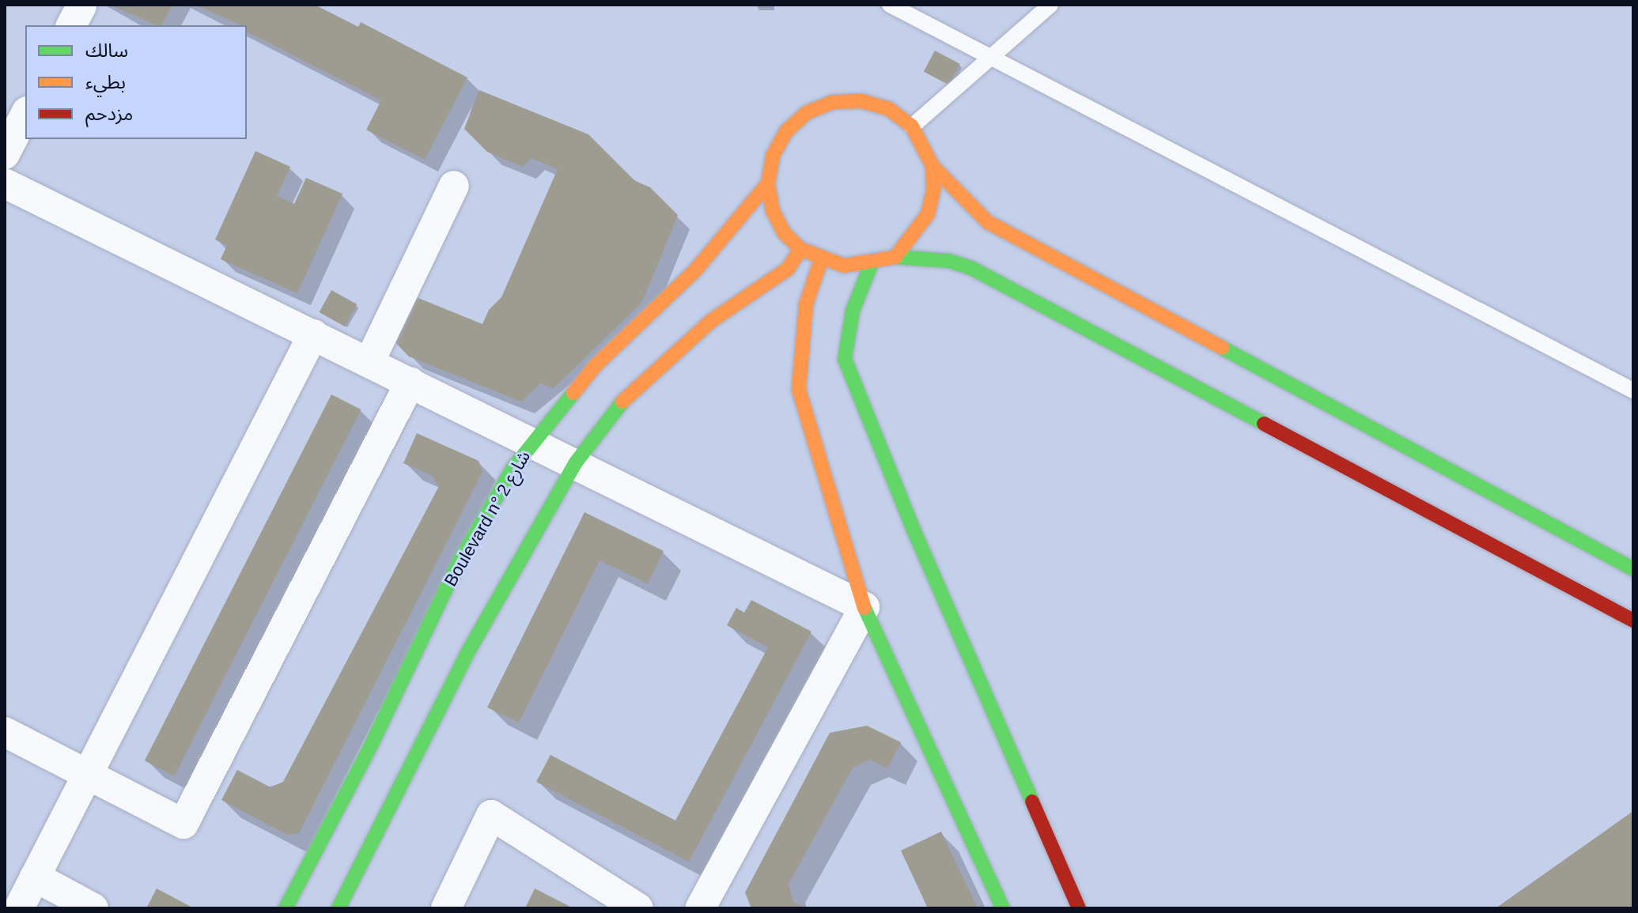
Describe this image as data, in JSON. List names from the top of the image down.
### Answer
{
  "streets": {
    "main road": ["Boulevard n° شارع 2"]
  },
  "legend": ["سالك", "بطيء", "مزدحم"]
}
